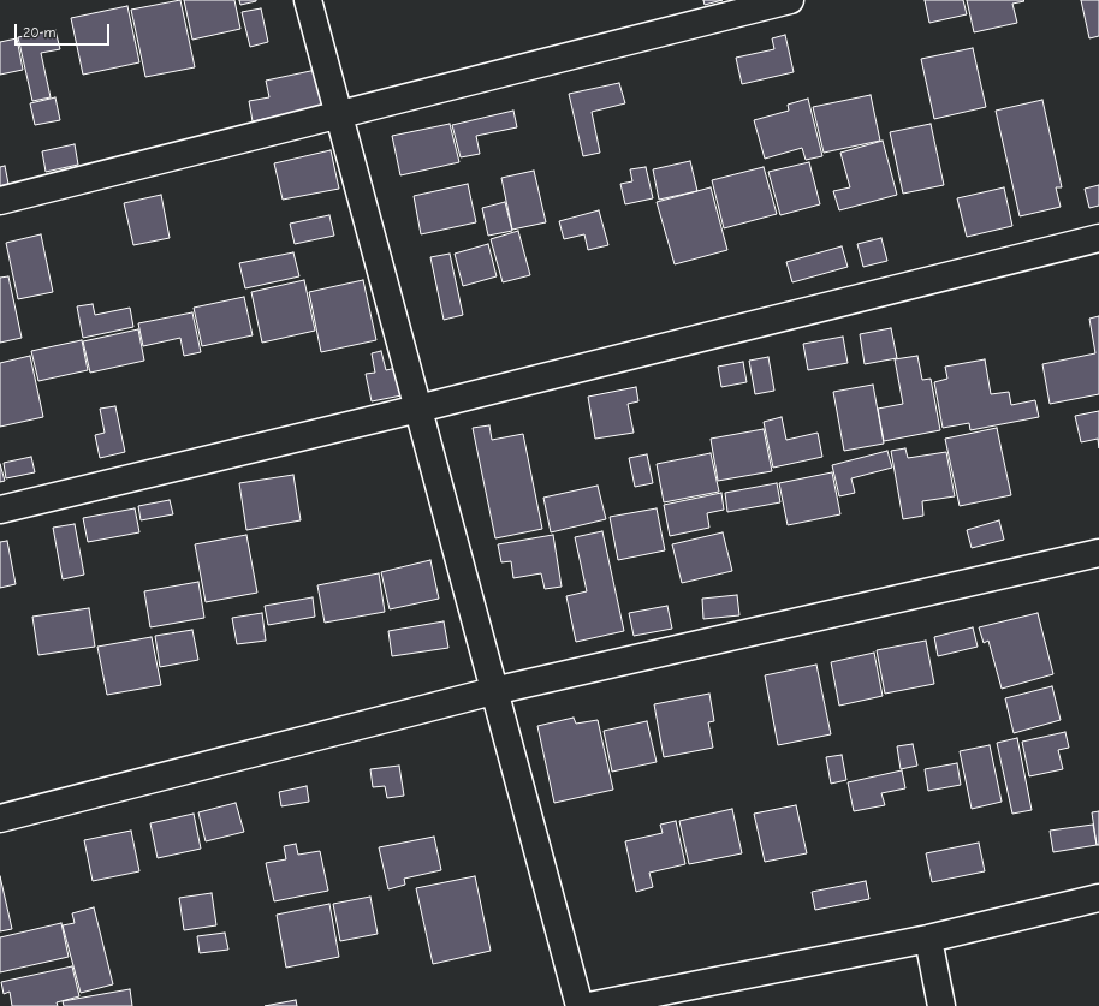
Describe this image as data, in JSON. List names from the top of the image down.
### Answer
{
  "scale_bar": "20 m"
}
